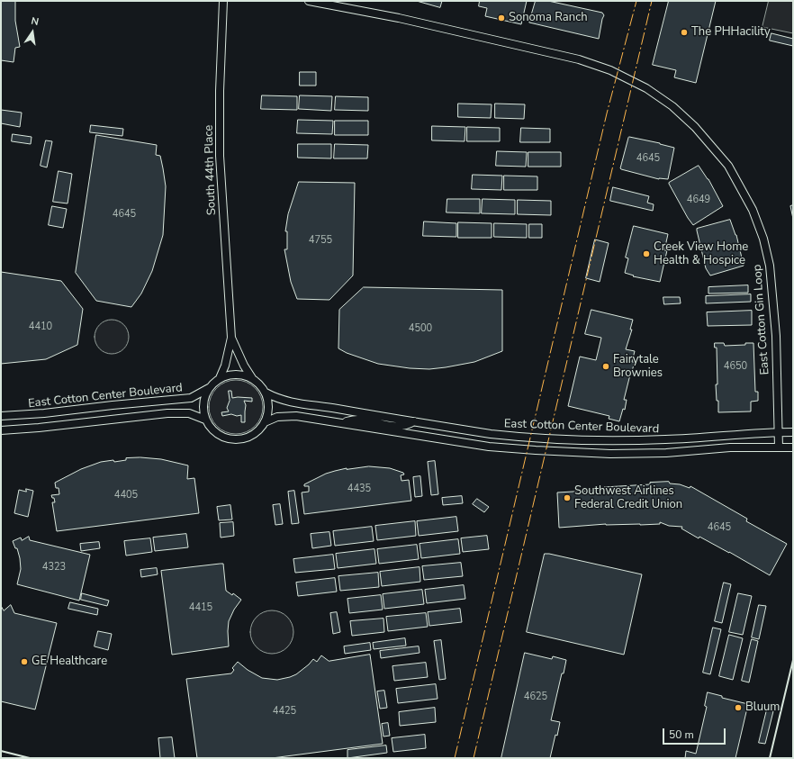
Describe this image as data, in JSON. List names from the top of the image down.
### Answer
{
  "streets": {
    "street": ["South 44th Place", "East Cotton Gin Loop", "East Cotton Center Boulevard"]
  },
  "crossings": [
    ["South 44th Place", "East Cotton Center Boulevard"],
    ["East Cotton Gin Loop", "East Cotton Center Boulevard"]
  ],
  "places": [
    "Sonoma Ranch",
    "The PHHacility",
    "Creek View Home Health & Hospice",
    "Fairytale Brownies",
    "Southwest Airlines Federal Credit Union",
    "GE Healthcare",
    "Bluum"
  ],
  "house_numbers": [
    "4645",
    "4649",
    "4645",
    "4755",
    "4410",
    "4500",
    "4650",
    "4435",
    "4405",
    "4645",
    "4323",
    "4415",
    "4625",
    "4425"
  ],
  "scale_bar": "50 m",
  "north": "top"
}
